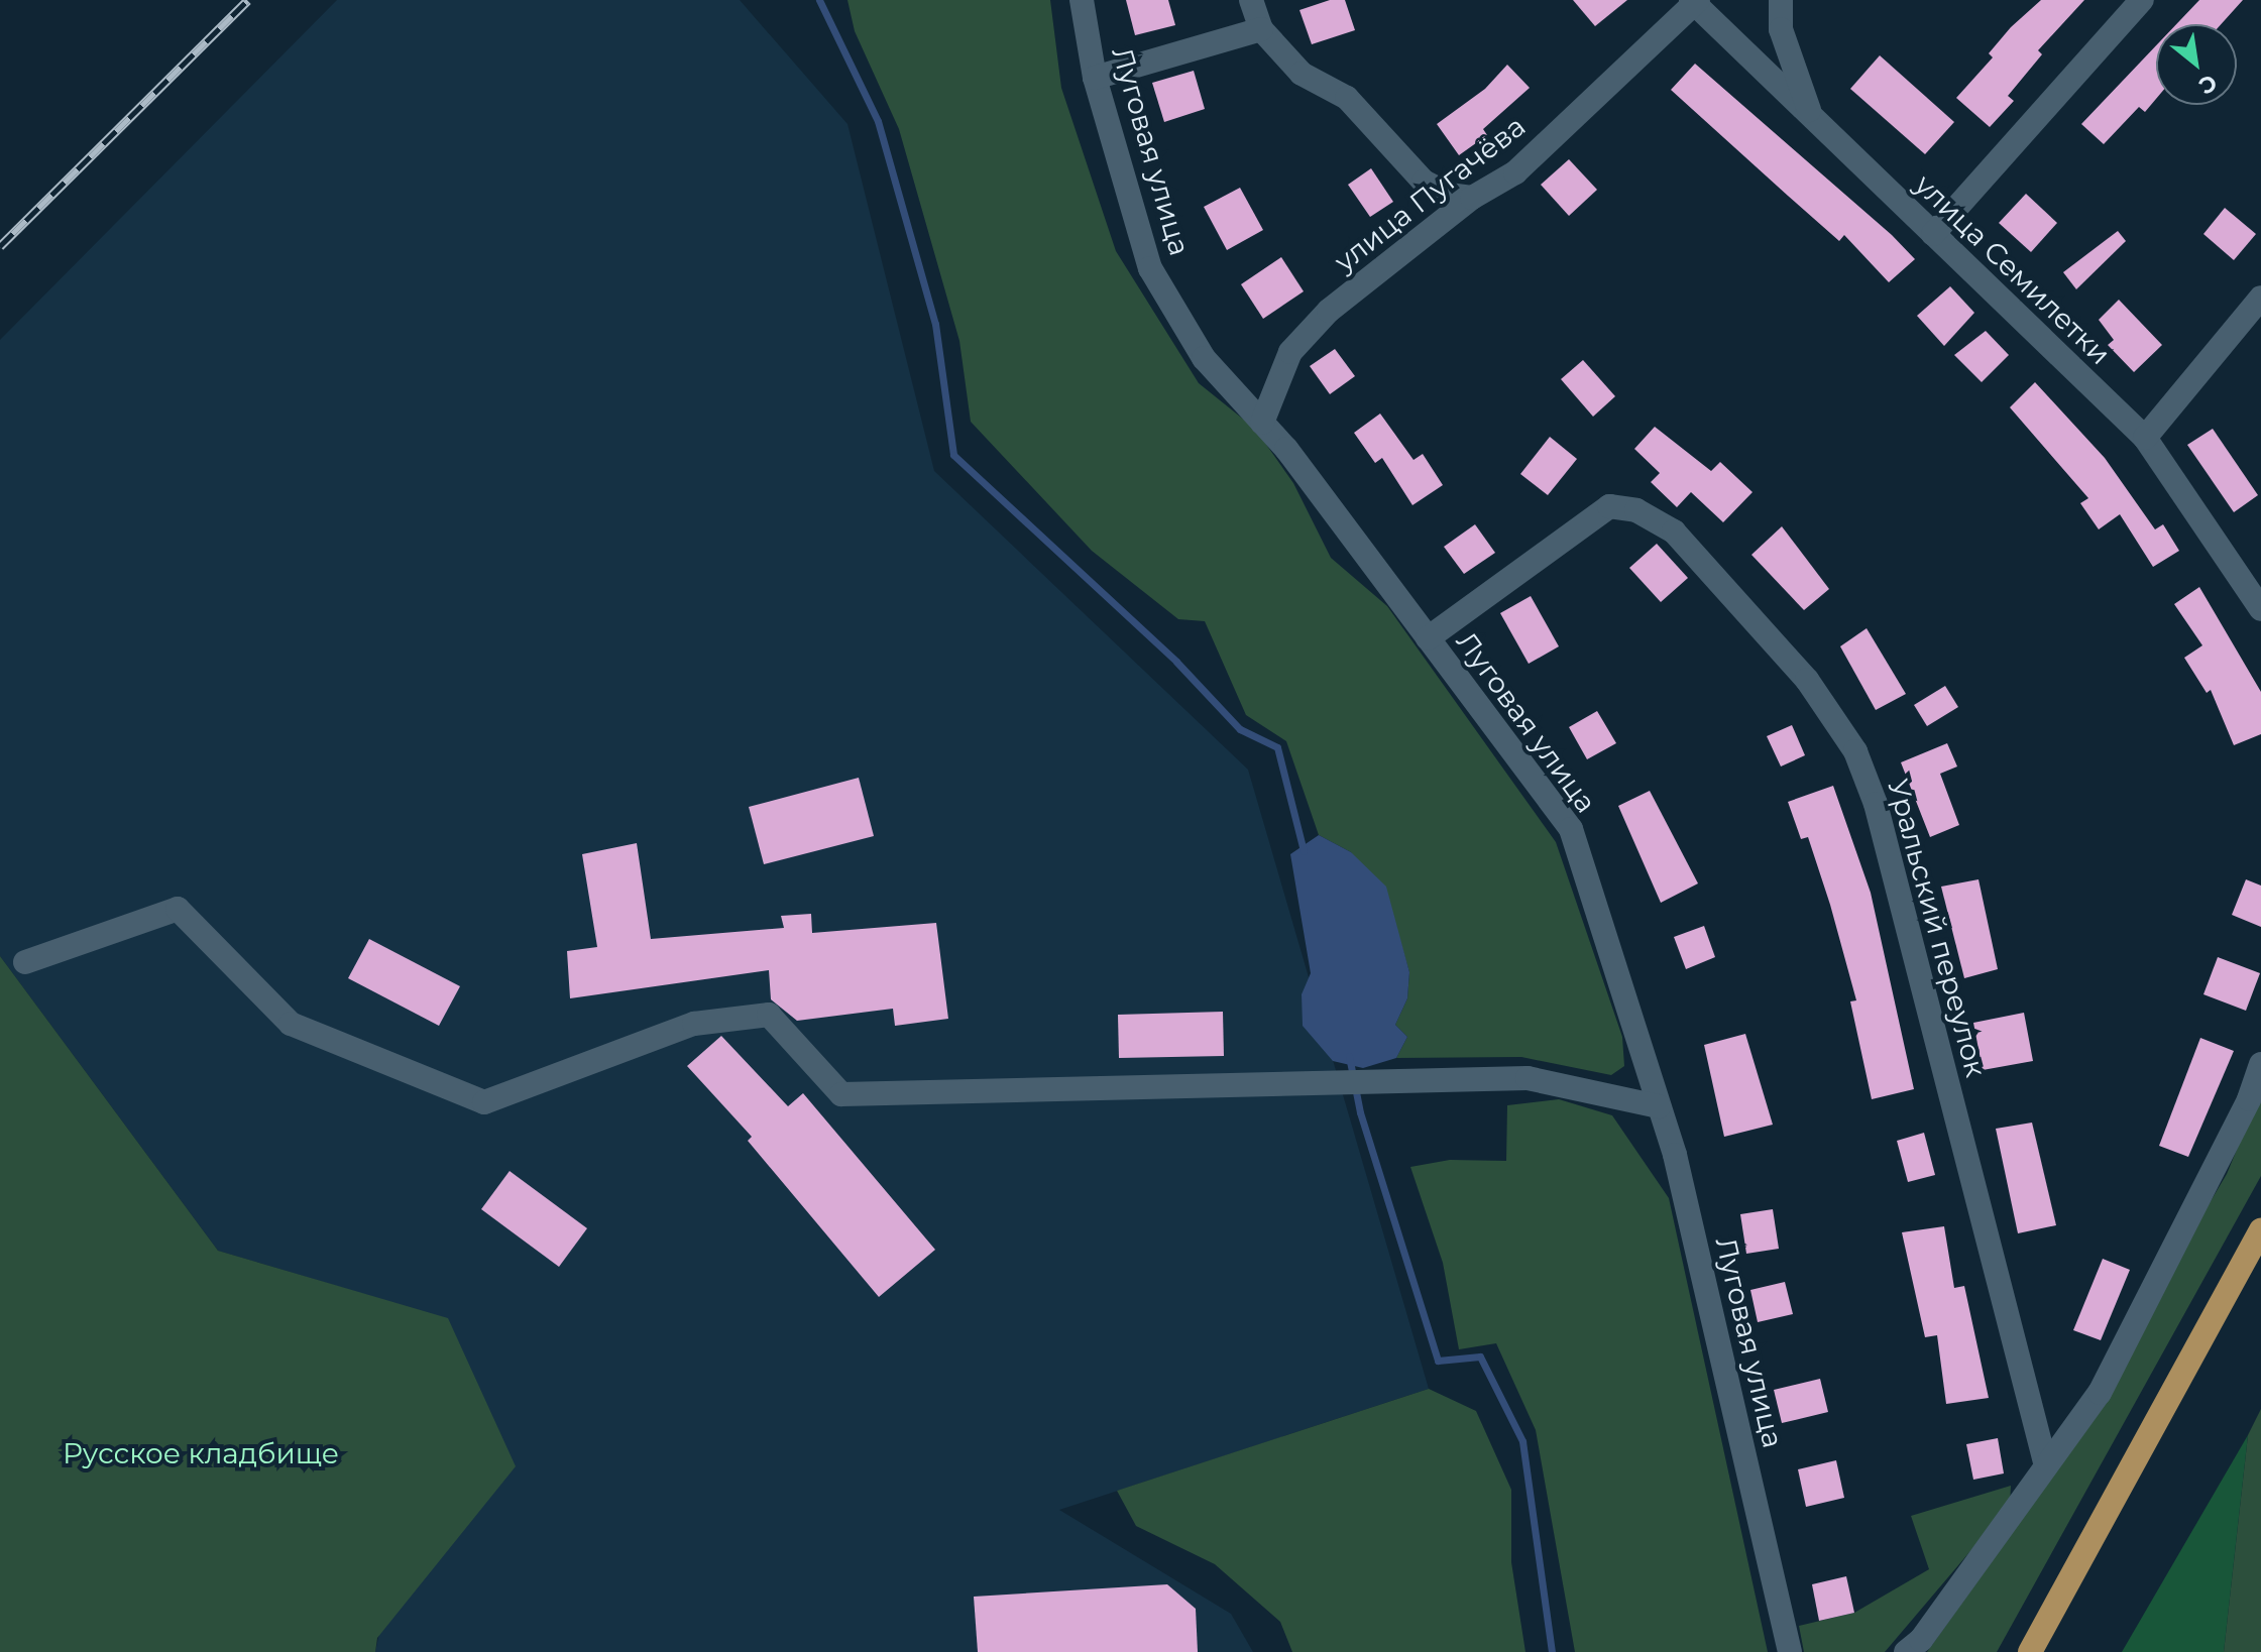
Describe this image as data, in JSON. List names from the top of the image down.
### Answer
{
  "streets": {
    "street": [
      "Луговая улица",
      "улица Пугачёва",
      "улица Семилетки",
      "Уральский переулок"
    ]
  },
  "crossings": [
    ["Луговая улица", "улица Пугачёва"],
    ["Луговая улица", "Уральский переулок"],
    ["улица Пугачёва", "улица Семилетки"]
  ],
  "parks": ["Русское кладбище"],
  "north": "bottom right"
}
